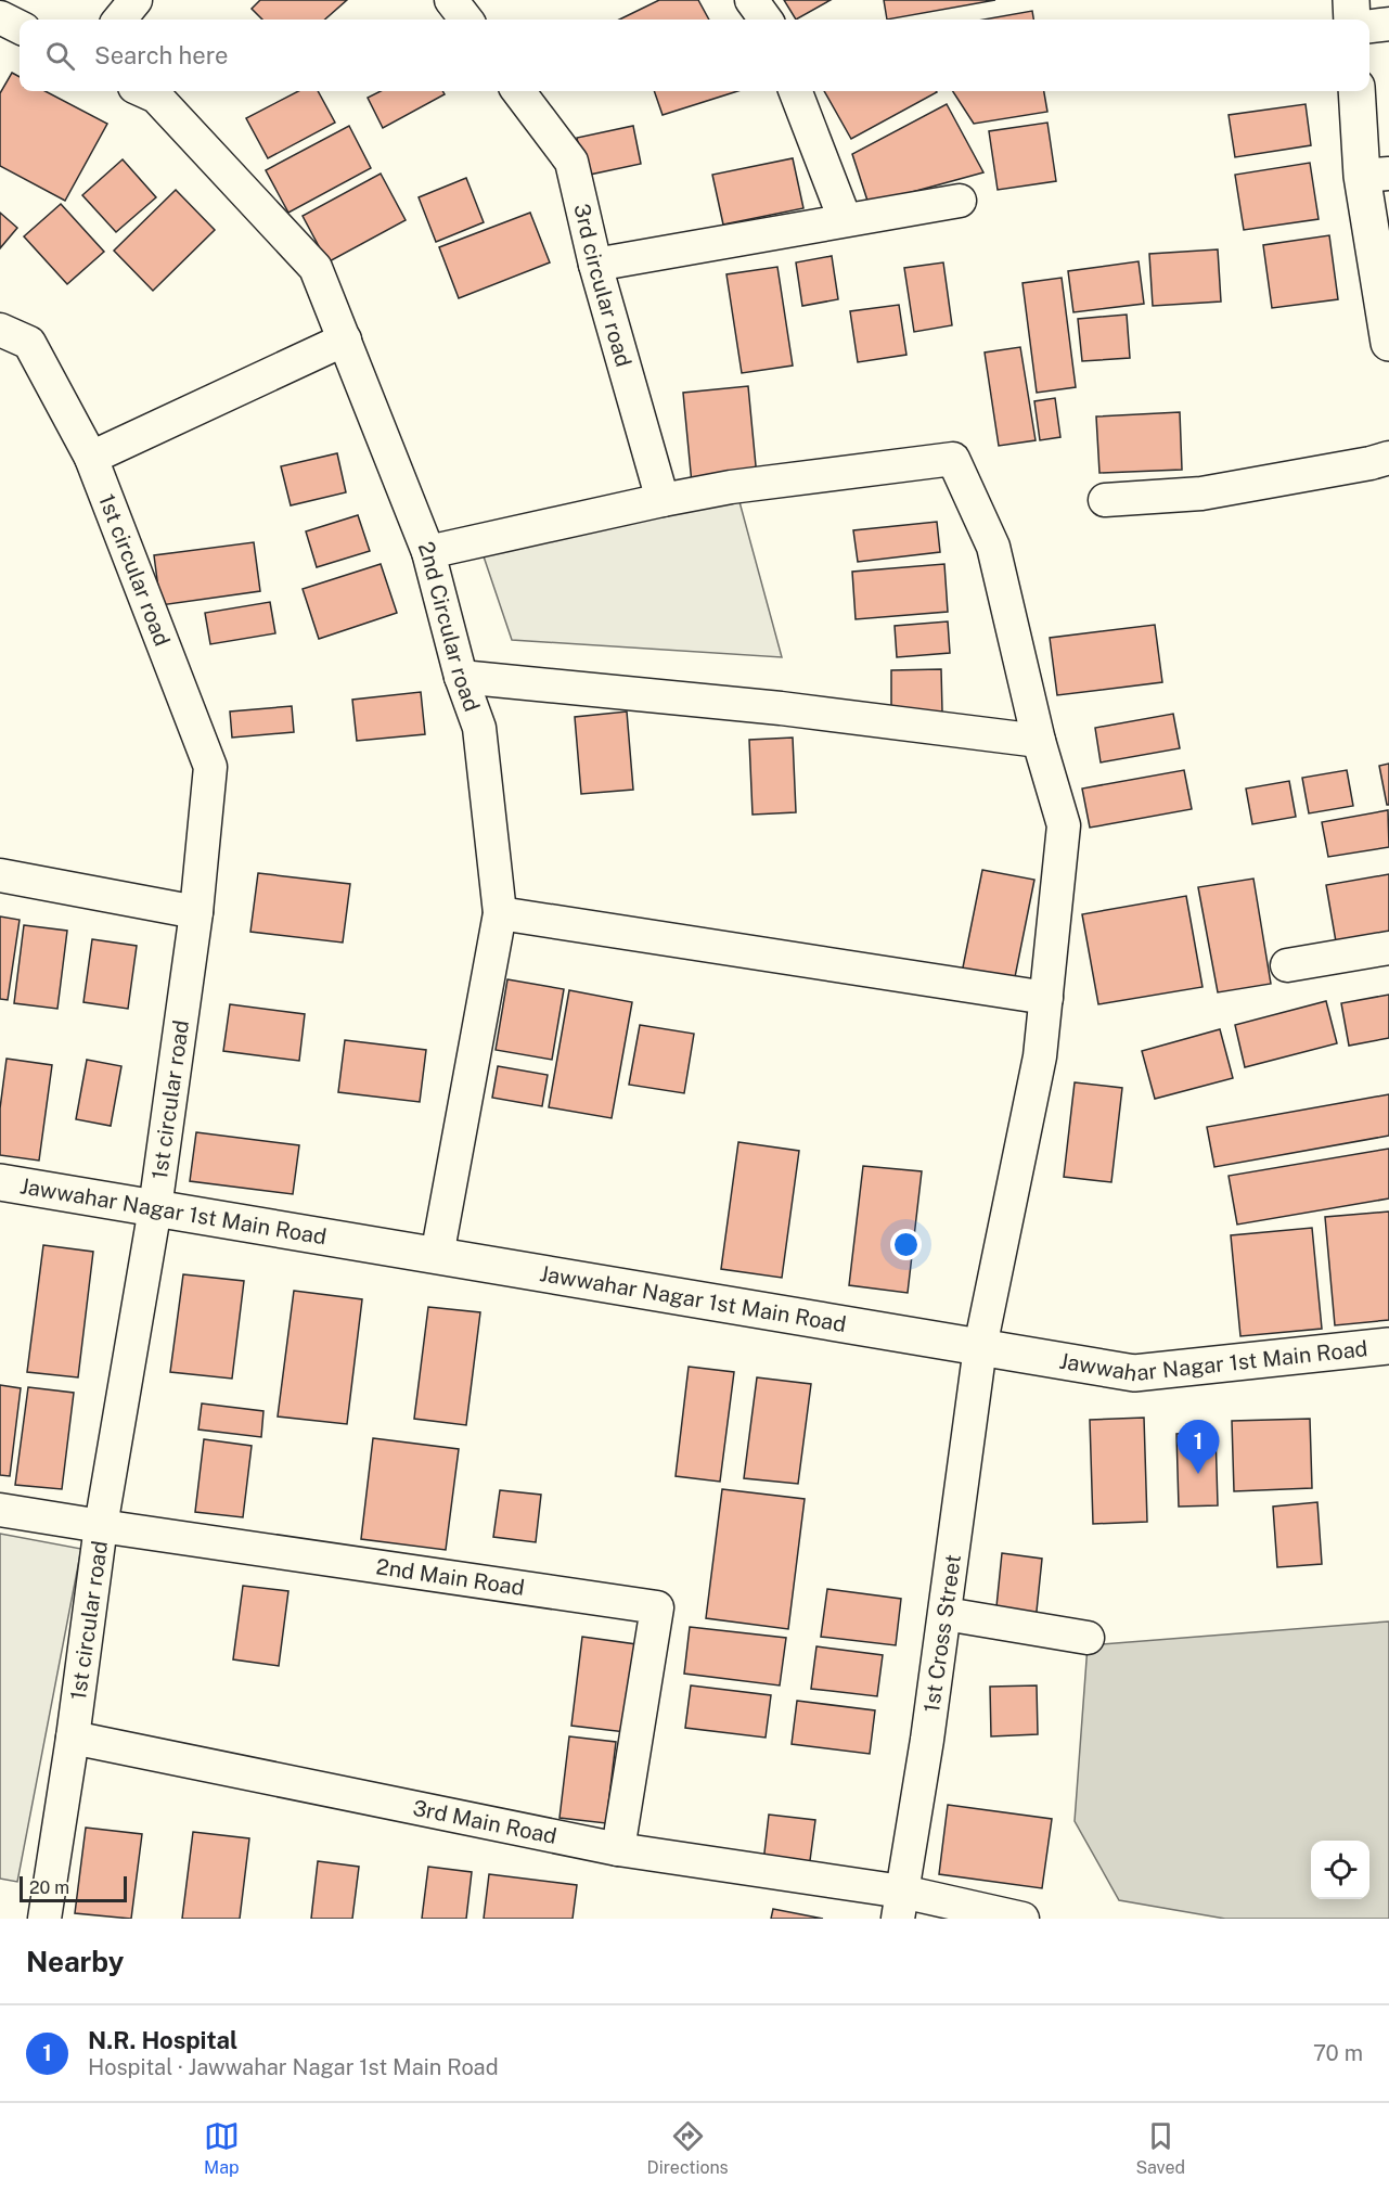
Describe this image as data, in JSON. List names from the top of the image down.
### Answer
{
  "streets": {
    "street": [
      "3rd circular road",
      "1st circular road",
      "2nd Circular road",
      "Jawwahar Nagar 1st Main Road",
      "2nd Main Road",
      "1st Cross Street",
      "3rd Main Road"
    ]
  },
  "crossings": [
    ["3rd circular road", "1st Cross Street"],
    ["1st circular road", "Jawwahar Nagar 1st Main Road"],
    ["1st circular road", "2nd Main Road"],
    ["1st circular road", "3rd Main Road"],
    ["2nd Circular road", "Jawwahar Nagar 1st Main Road"],
    ["Jawwahar Nagar 1st Main Road", "1st Cross Street"],
    ["2nd Main Road", "3rd Main Road"],
    ["1st Cross Street", "3rd Main Road"]
  ],
  "scale_bar": "20 m",
  "page": {
    "search": "Search here",
    "pins": "1",
    "scale": "20 m",
    "heading": "Nearby",
    "list": [
      {
        "mark": "1",
        "name": "N.R. Hospital",
        "note": "Hospital · Jawwahar Nagar 1st Main Road",
        "value": "70 m"
      }
    ],
    "nav": ["Map", "Directions", "Saved"]
  }
}
